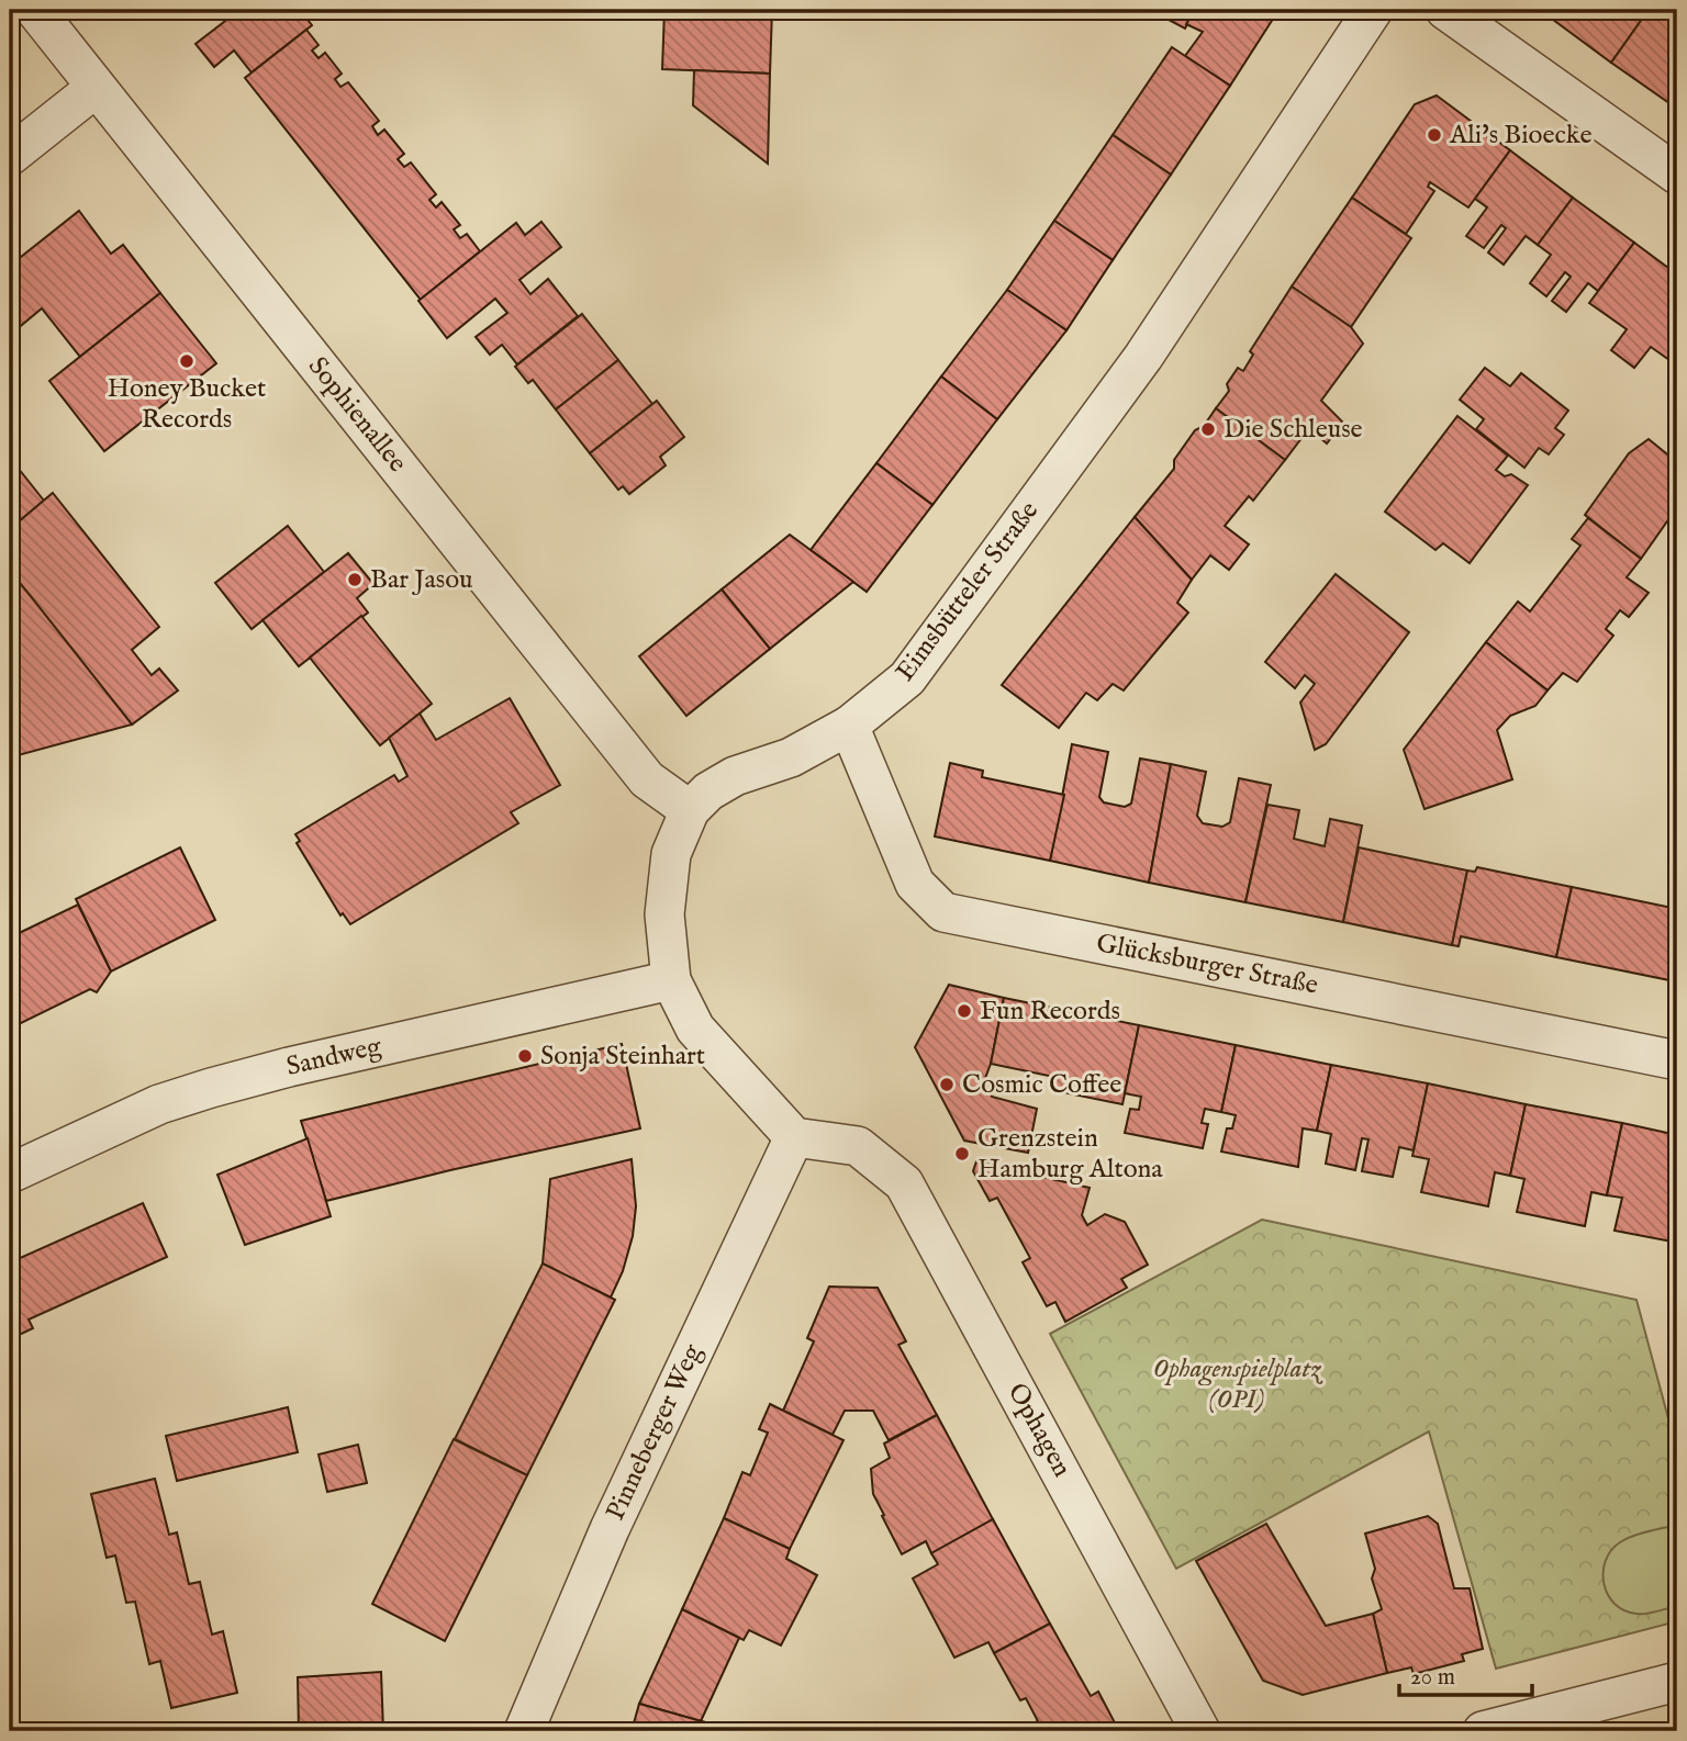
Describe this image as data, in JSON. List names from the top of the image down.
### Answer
{
  "streets": {
    "street": [
      "Sophienallee",
      "Eimsbütteler Straße",
      "Glücksburger Straße",
      "Sandweg",
      "Ophagen",
      "Pinneberger Weg"
    ]
  },
  "crossings": [
    ["Sophienallee", "Eimsbütteler Straße"],
    ["Eimsbütteler Straße", "Glücksburger Straße"],
    ["Eimsbütteler Straße", "Sandweg"],
    ["Eimsbütteler Straße", "Ophagen"],
    ["Eimsbütteler Straße", "Pinneberger Weg"],
    ["Ophagen", "Pinneberger Weg"]
  ],
  "parks": ["Ophagenspielplatz (OPI)"],
  "places": [
    "Ali's Bioecke",
    "Honey Bucket Records",
    "Die Schleuse",
    "Bar Jasou",
    "Fun Records",
    "Sonja Steinhart",
    "Cosmic Coffee",
    "Grenzstein Hamburg Altona"
  ],
  "scale_bar": "20 m"
}
